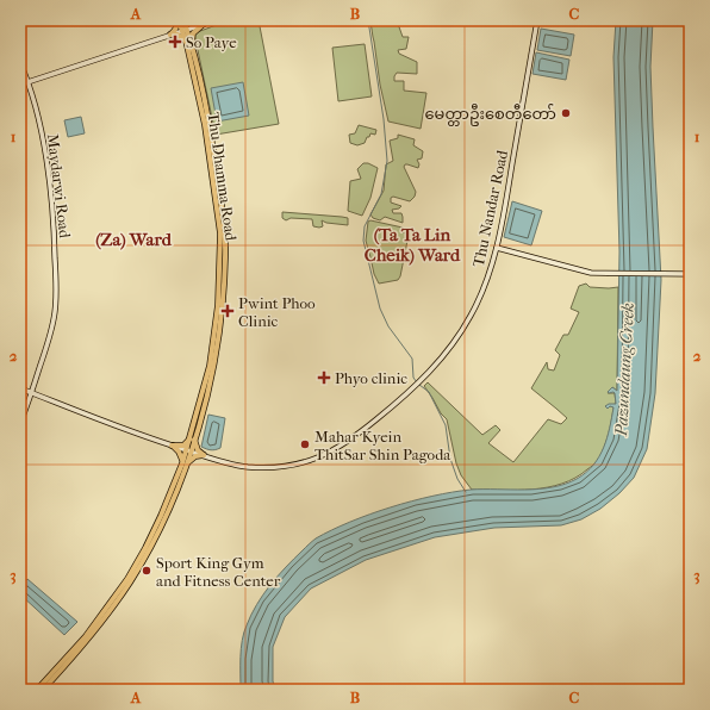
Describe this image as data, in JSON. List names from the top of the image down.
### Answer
{
  "streets": {
    "main road": ["Thu Dhamma Road", "Maydarwi Road", "Thu Nandar Road"]
  },
  "crossings": [
    ["Thu Dhamma Road", "Thu Nandar Road"],
    ["Maydarwi Road", "Thu Nandar Road"]
  ],
  "districts": ["(Ta Ta Lin Cheik) Ward", "(Za) Ward"],
  "water": ["Pazundaung Creek"],
  "places": {
    "health": ["So Paye", "Pwint Phoo Clinic", "Phyo clinic"],
    "other": ["မေတ္တာဦးစေတီတော်", "Mahar Kyein ThitSar Shin Pagoda", "Sport King Gym and Fitness Center"]
  },
  "grid": {
    "columns": ["A", "B", "C"],
    "rows": ["1", "2", "3"]
  }
}
